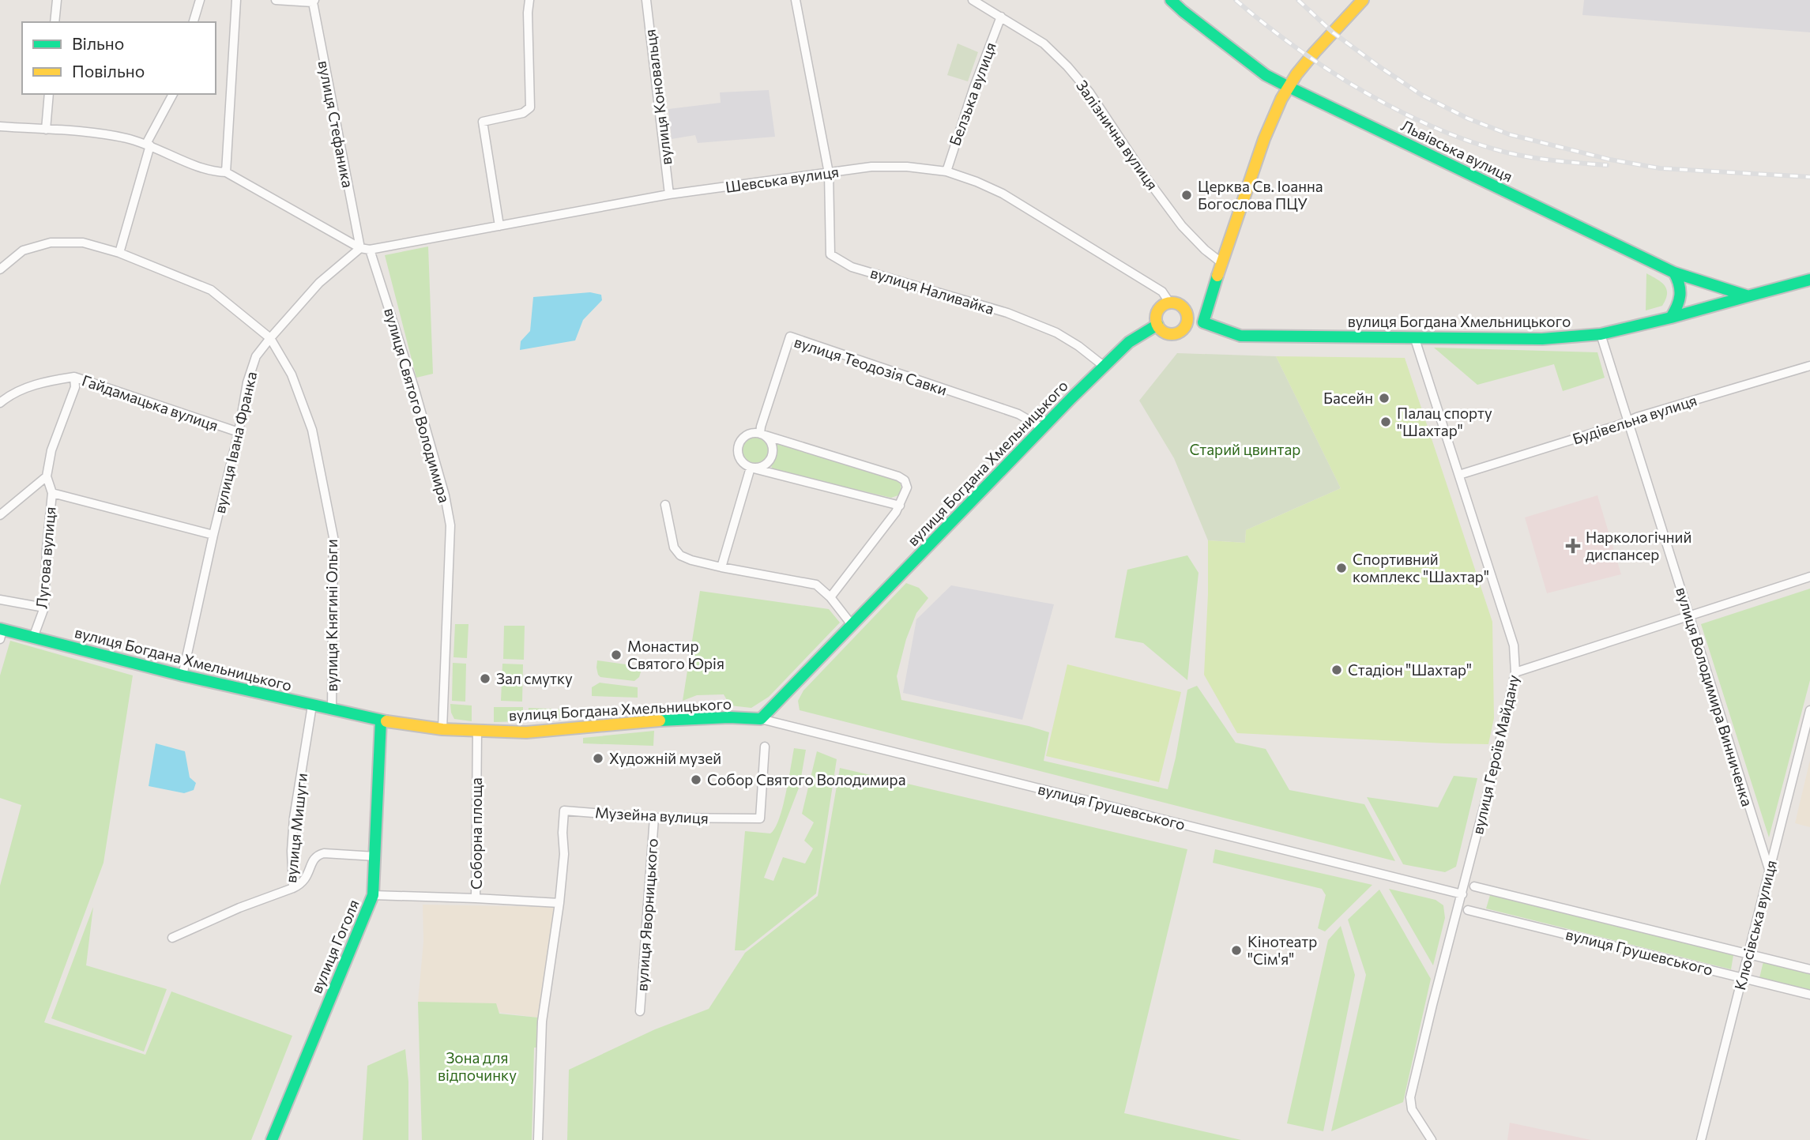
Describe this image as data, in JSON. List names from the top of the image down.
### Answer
{
  "streets": {
    "main road": ["Львівська вулиця", "вулиця Богдана Хмельницького", "вулиця Гоголя"],
    "street": [
      "Белзька вулиця",
      "вулиця Коновальця",
      "вулиця Стефаника",
      "Залізнична вулиця",
      "Шевська вулиця",
      "вулиця Наливайка",
      "вулиця Теодозія Савки",
      "Гайдамацька вулиця",
      "вулиця Святого Володимира",
      "Будівельна вулиця",
      "вулиця Івана Франка",
      "Лугова вулиця",
      "вулиця Княгині Ольги",
      "вулиця Володимира Винниченка",
      "вулиця Героїв Майдану",
      "вулиця Грушевського",
      "Музейна вулиця",
      "вулиця Мишуги",
      "Соборна площа",
      "вулиця Яворницького",
      "Клюсівська вулиця"
    ]
  },
  "crossings": [
    ["Белзька вулиця", "Залізнична вулиця"],
    ["Белзька вулиця", "Шевська вулиця"],
    ["вулиця Коновальця", "Шевська вулиця"],
    ["вулиця Стефаника", "Шевська вулиця"],
    ["вулиця Стефаника", "вулиця Івана Франка"],
    ["Львівська вулиця", "вулиця Богдана Хмельницького"],
    ["Шевська вулиця", "вулиця Наливайка"],
    ["Шевська вулиця", "вулиця Богдана Хмельницького"],
    ["Шевська вулиця", "вулиця Святого Володимира"],
    ["Шевська вулиця", "вулиця Івана Франка"],
    ["вулиця Наливайка", "вулиця Богдана Хмельницького"],
    ["вулиця Богдана Хмельницького", "вулиця Теодозія Савки"],
    ["вулиця Богдана Хмельницького", "вулиця Святого Володимира"],
    ["вулиця Богдана Хмельницького", "вулиця Івана Франка"],
    ["вулиця Богдана Хмельницького", "Лугова вулиця"],
    ["вулиця Богдана Хмельницького", "вулиця Княгині Ольги"],
    ["вулиця Богдана Хмельницького", "вулиця Володимира Винниченка"],
    ["вулиця Богдана Хмельницького", "вулиця Героїв Майдану"],
    ["вулиця Богдана Хмельницького", "вулиця Грушевського"],
    ["вулиця Богдана Хмельницького", "вулиця Мишуги"],
    ["вулиця Богдана Хмельницького", "Соборна площа"],
    ["вулиця Богдана Хмельницького", "вулиця Гоголя"],
    ["Гайдамацька вулиця", "вулиця Івана Франка"],
    ["Гайдамацька вулиця", "Лугова вулиця"],
    ["Будівельна вулиця", "вулиця Володимира Винниченка"],
    ["Будівельна вулиця", "вулиця Героїв Майдану"],
    ["вулиця Івана Франка", "вулиця Княгині Ольги"],
    ["вулиця Володимира Винниченка", "Клюсівська вулиця"],
    ["вулиця Героїв Майдану", "вулиця Грушевського"],
    ["вулиця Грушевського", "Клюсівська вулиця"],
    ["Музейна вулиця", "вулиця Яворницького"],
    ["Соборна площа", "вулиця Гоголя"]
  ],
  "parks": ["Старий цвинтар", "Зона для відпочинку"],
  "places": {
    "other": [
      "Церква Св. Іоанна Богослова ПЦУ",
      "Басейн",
      "Палац спорту \"Шахтар\"",
      "Спортивний комплекс \"Шахтар\"",
      "Монастир Святого Юрія",
      "Стадіон \"Шахтар\"",
      "Зал смутку",
      "Художній музей",
      "Собор Святого Володимира",
      "Кінотеатр \"Сім'я\""
    ],
    "health": ["Наркологічний диспансер"]
  },
  "legend": ["Вільно", "Повільно"]
}
